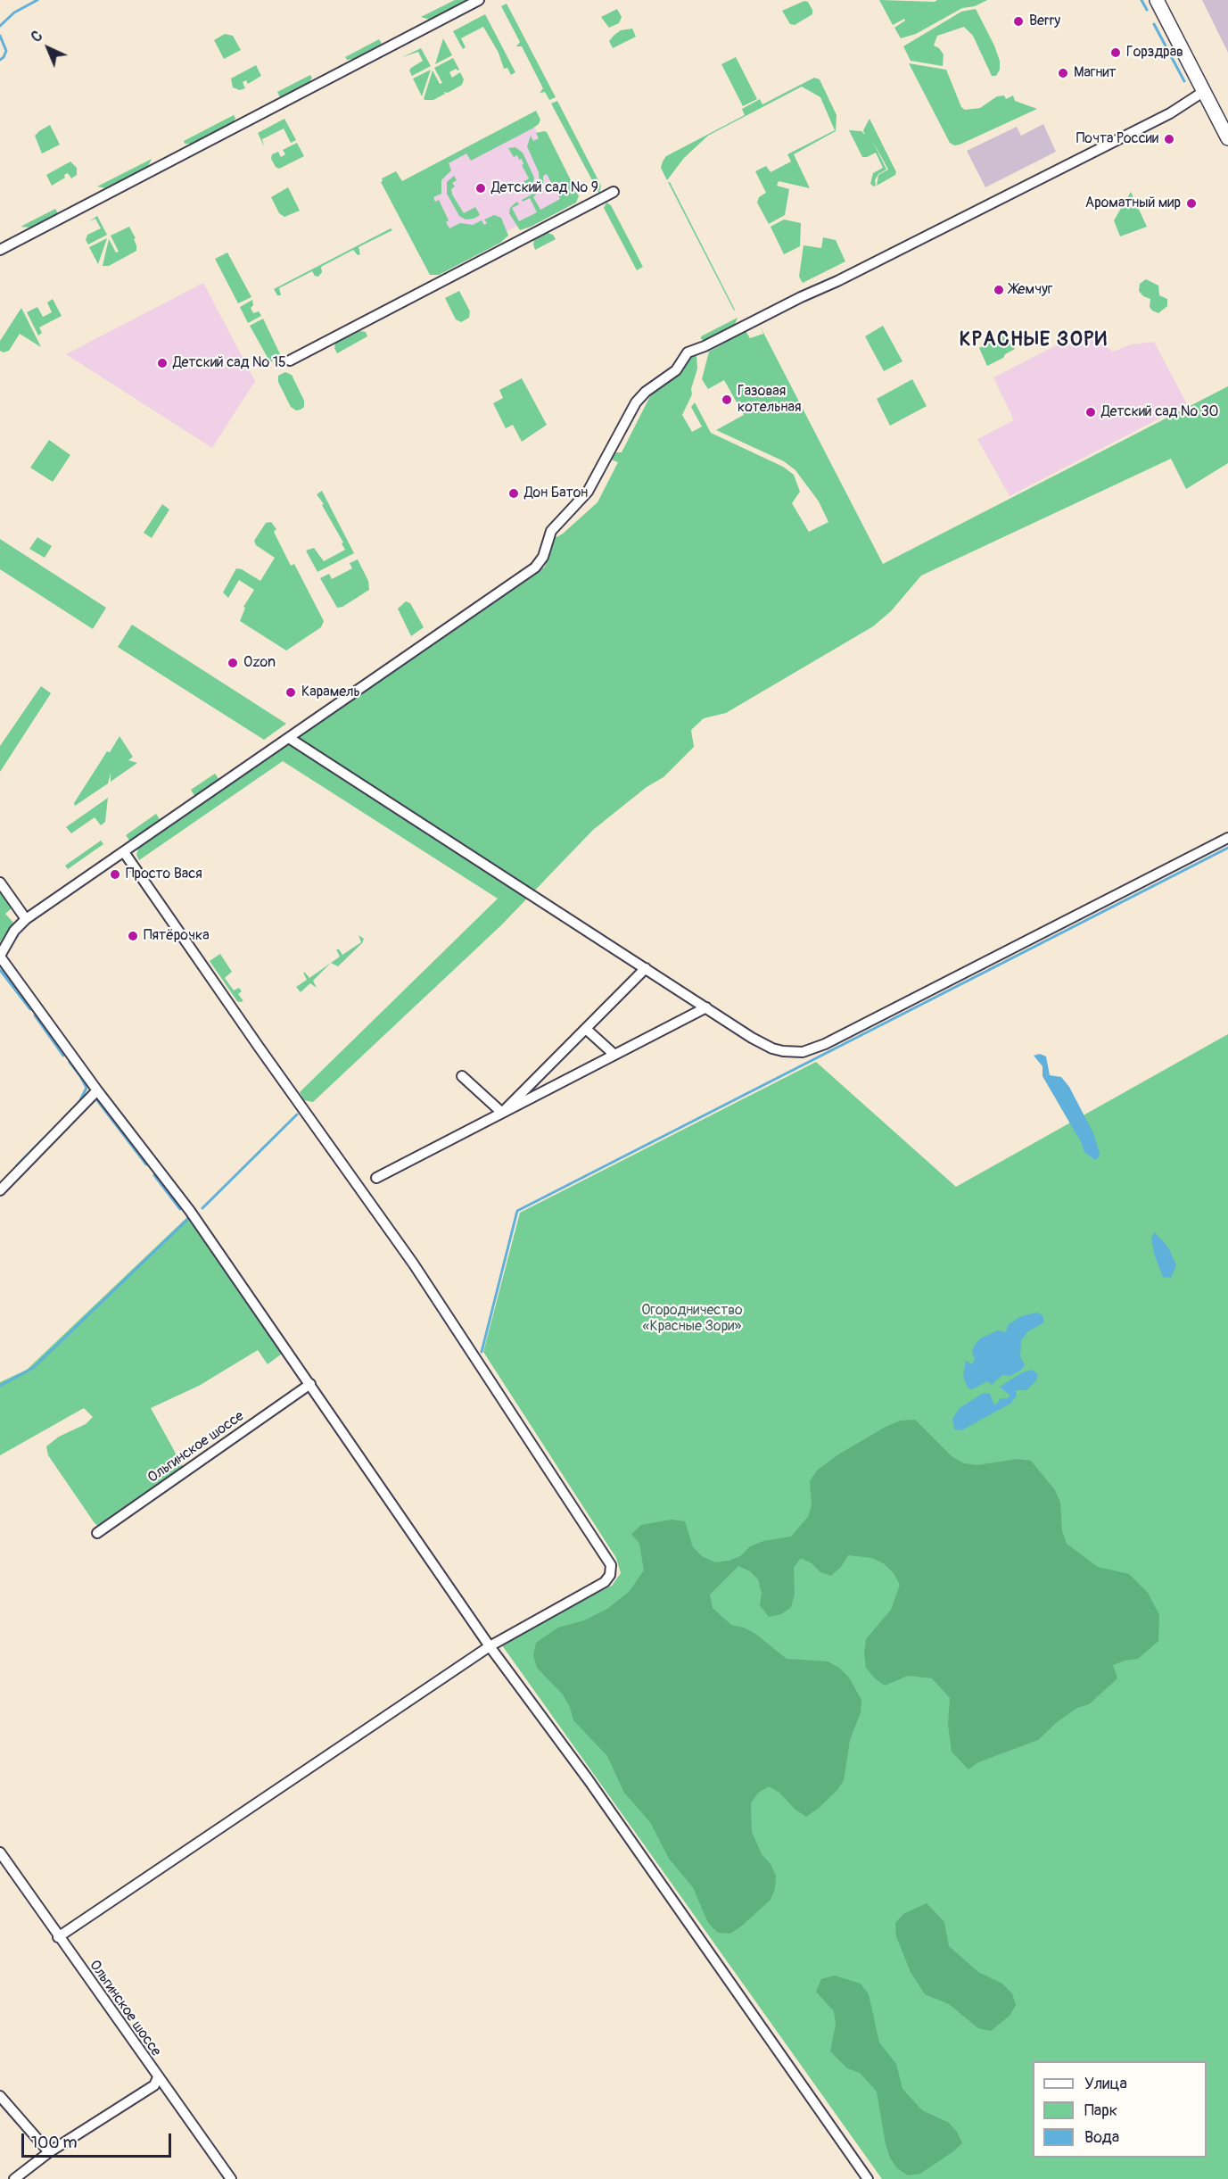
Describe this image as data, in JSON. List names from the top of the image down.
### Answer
{
  "streets": {
    "street": ["Ольгинское шоссе"]
  },
  "districts": ["КРАСНЫЕ ЗОРИ"],
  "parks": ["Огородничество «Красные Зори»"],
  "places": [
    "Berry",
    "Горздрав",
    "Магнит",
    "Почта России",
    "Детский сад № 9",
    "Ароматный мир",
    "Жемчуг",
    "Детский сад № 15",
    "Газовая котельная",
    "Детский сад № 30",
    "Дон Батон",
    "Ozon",
    "Карамель",
    "Просто Вася",
    "Пятёрочка"
  ],
  "legend": ["Улица", "Парк", "Вода"],
  "scale_bar": "100 m",
  "north": "top left"
}
